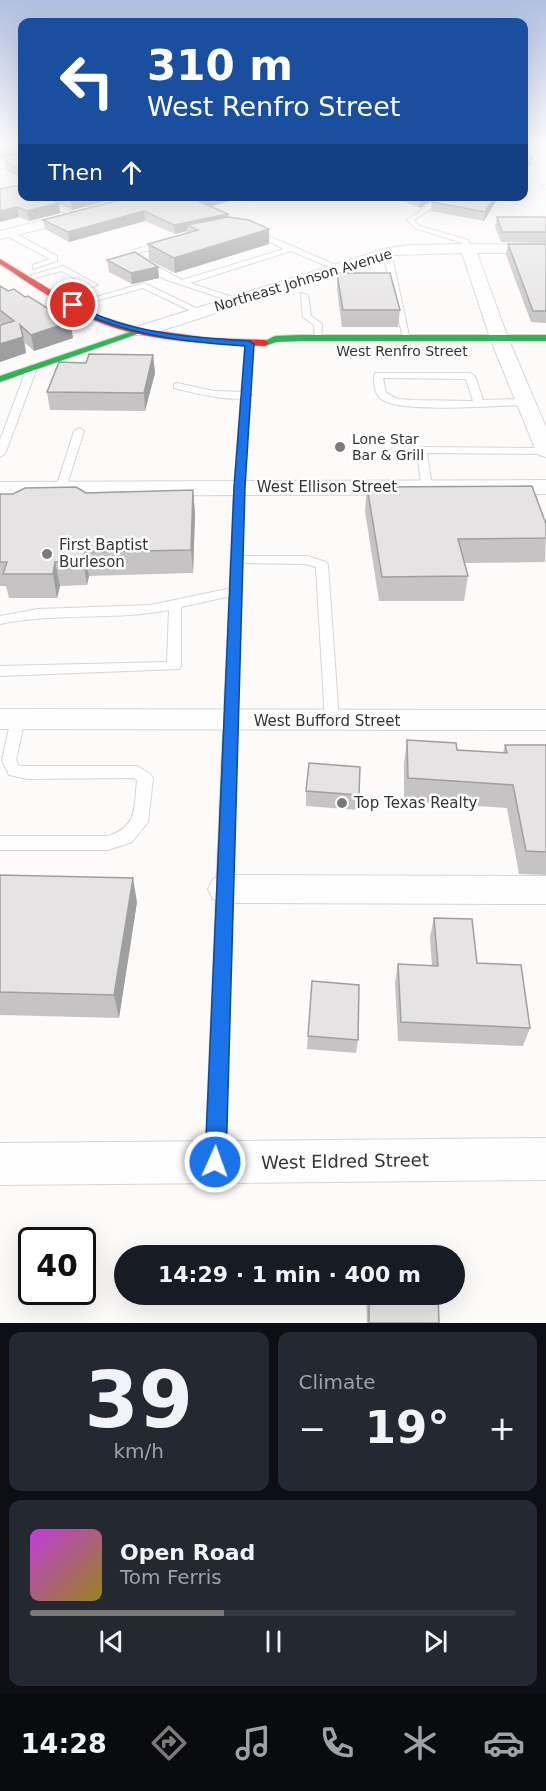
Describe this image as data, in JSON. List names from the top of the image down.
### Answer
{
  "streets": {
    "main road": ["West Renfro Street"],
    "street": [
      "Northeast Johnson Avenue",
      "West Ellison Street",
      "West Bufford Street",
      "West Eldred Street"
    ]
  },
  "crossings": [
    ["Northeast Johnson Avenue", "West Renfro Street"]
  ],
  "places": ["Lone Star Bar & Grill", "First Baptist Burleson", "Top Texas Realty"],
  "page": {
    "turn": ["310 m", "West Renfro Street"],
    "then": "Then",
    "limit": "40",
    "trip": "14:29 · 1 min · 400 m",
    "tile": [
      ["39", "km/h"],
      "Climate"
    ],
    "heat": ["−", "19°", "+"],
    "song": ["Open Road", "Tom Ferris"],
    "tabs": "14:28"
  }
}
